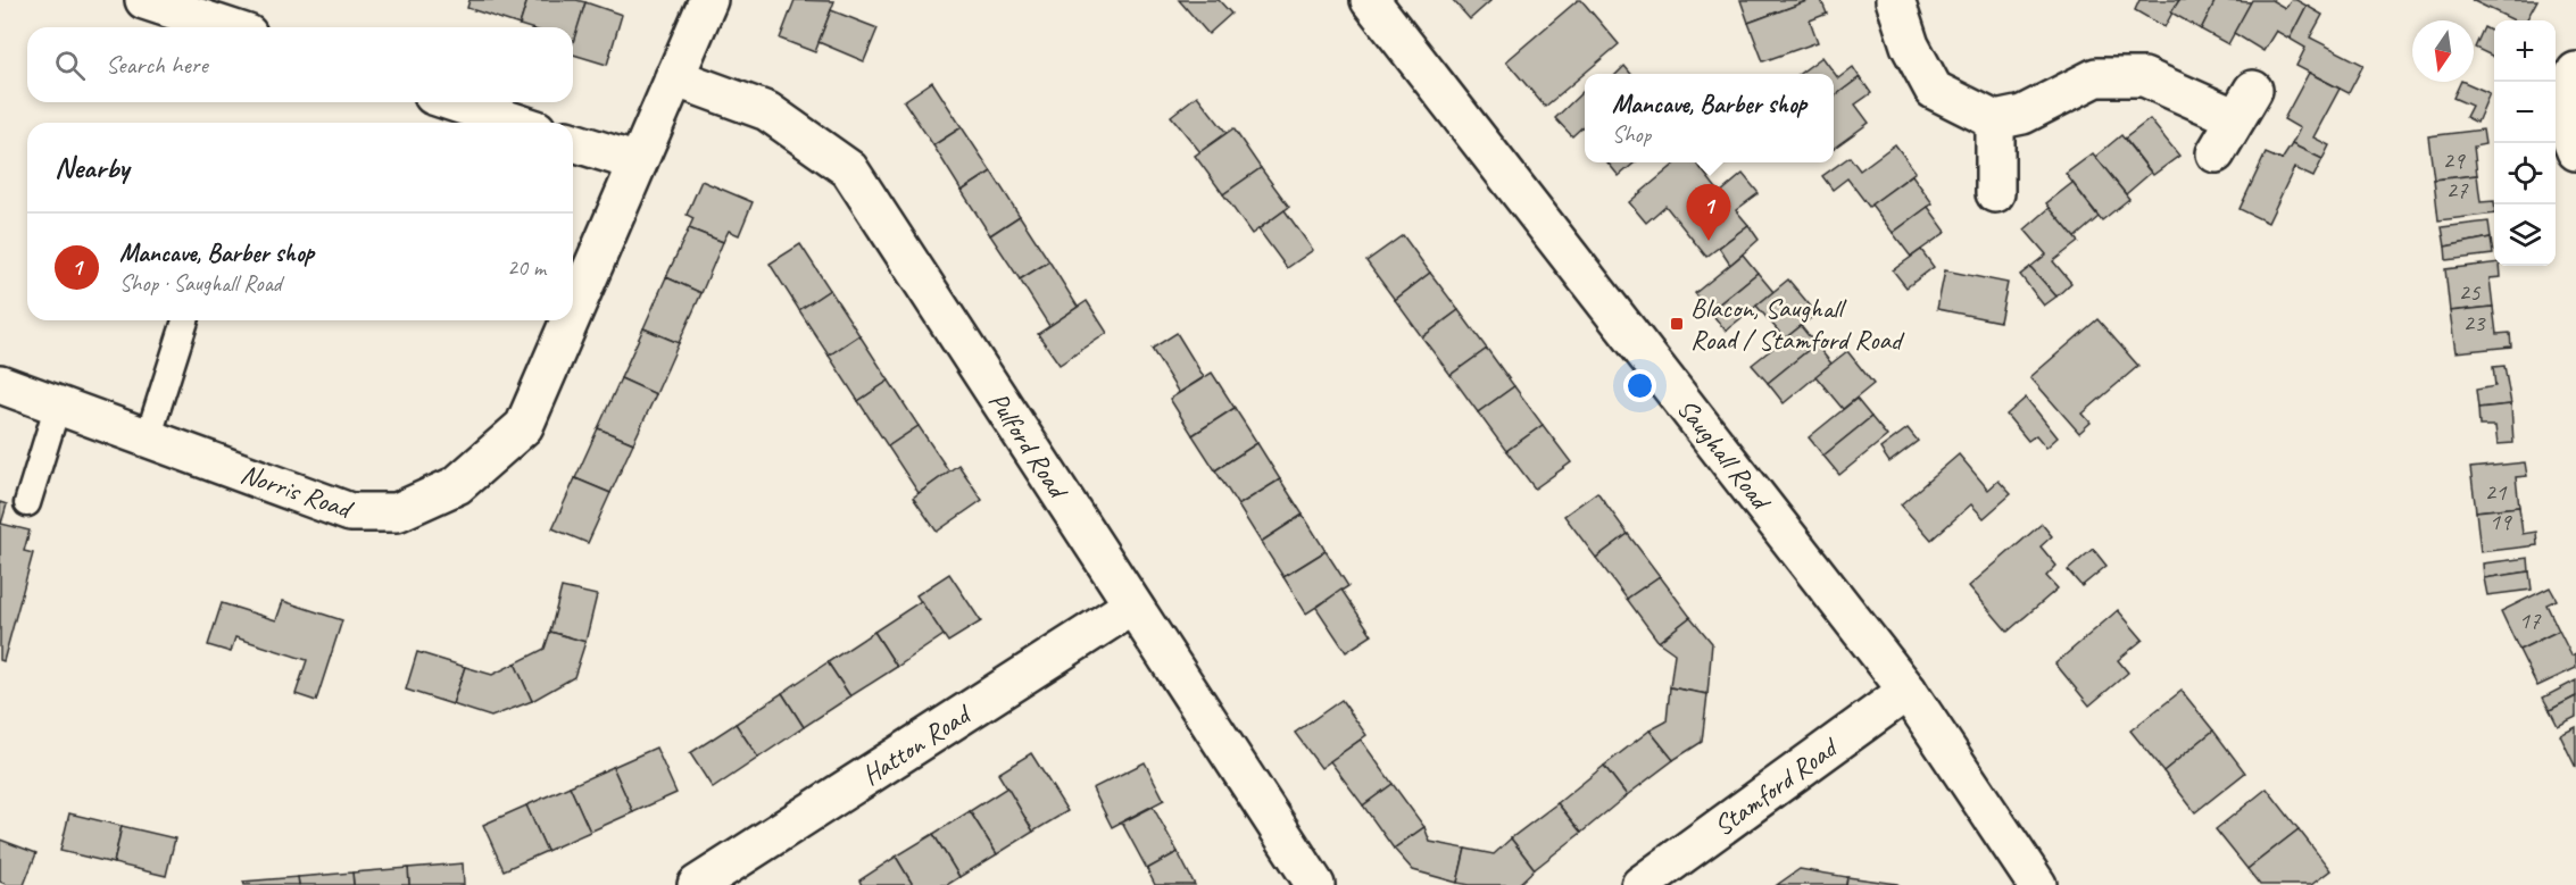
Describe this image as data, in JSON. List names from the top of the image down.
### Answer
{
  "streets": {
    "street": [
      "Pulford Road",
      "Saughall Road",
      "Norris Road",
      "Hatton Road",
      "Stamford Road"
    ]
  },
  "crossings": [
    ["Pulford Road", "Norris Road"],
    ["Pulford Road", "Hatton Road"],
    ["Saughall Road", "Stamford Road"]
  ],
  "places": {
    "transit": ["Blacon, Saughall Road / Stamford Road"]
  },
  "house_numbers": [
    "29",
    "27",
    "25",
    "23",
    "21",
    "19",
    "17"
  ],
  "north": "bottom",
  "page": {
    "map_buttons": ["+", "−"],
    "search": "Search here",
    "popup": ["Mancave, Barber shop", "Shop"],
    "heading": "Nearby",
    "pins": "1",
    "list": [
      {
        "mark": "1",
        "name": "Mancave, Barber shop",
        "note": "Shop · Saughall Road",
        "value": "20 m"
      }
    ]
  }
}
